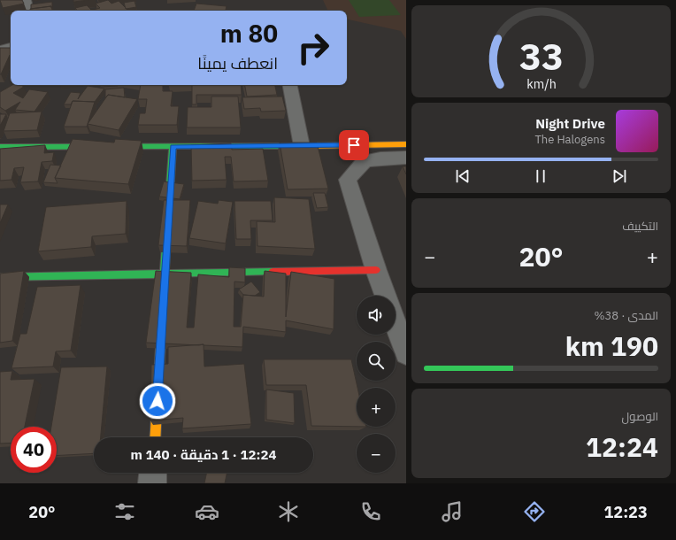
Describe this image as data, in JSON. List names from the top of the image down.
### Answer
{
  "page": {
    "turn": ["80 m", "انعطف يمينًا"],
    "song": ["Night Drive", "The Halogens"],
    "tile": [
      "التكييف",
      ["المدى · 38%", "190 km"],
      ["الوصول", "12:24"]
    ],
    "heat": ["−", "20°", "+"],
    "map_buttons": ["+", "−"],
    "limit": "40",
    "trip": "12:24 · 1 دقيقة · 140 m",
    "tabs": ["12:23", "20°"],
    "gauge": ["33", "km/h"]
  }
}
